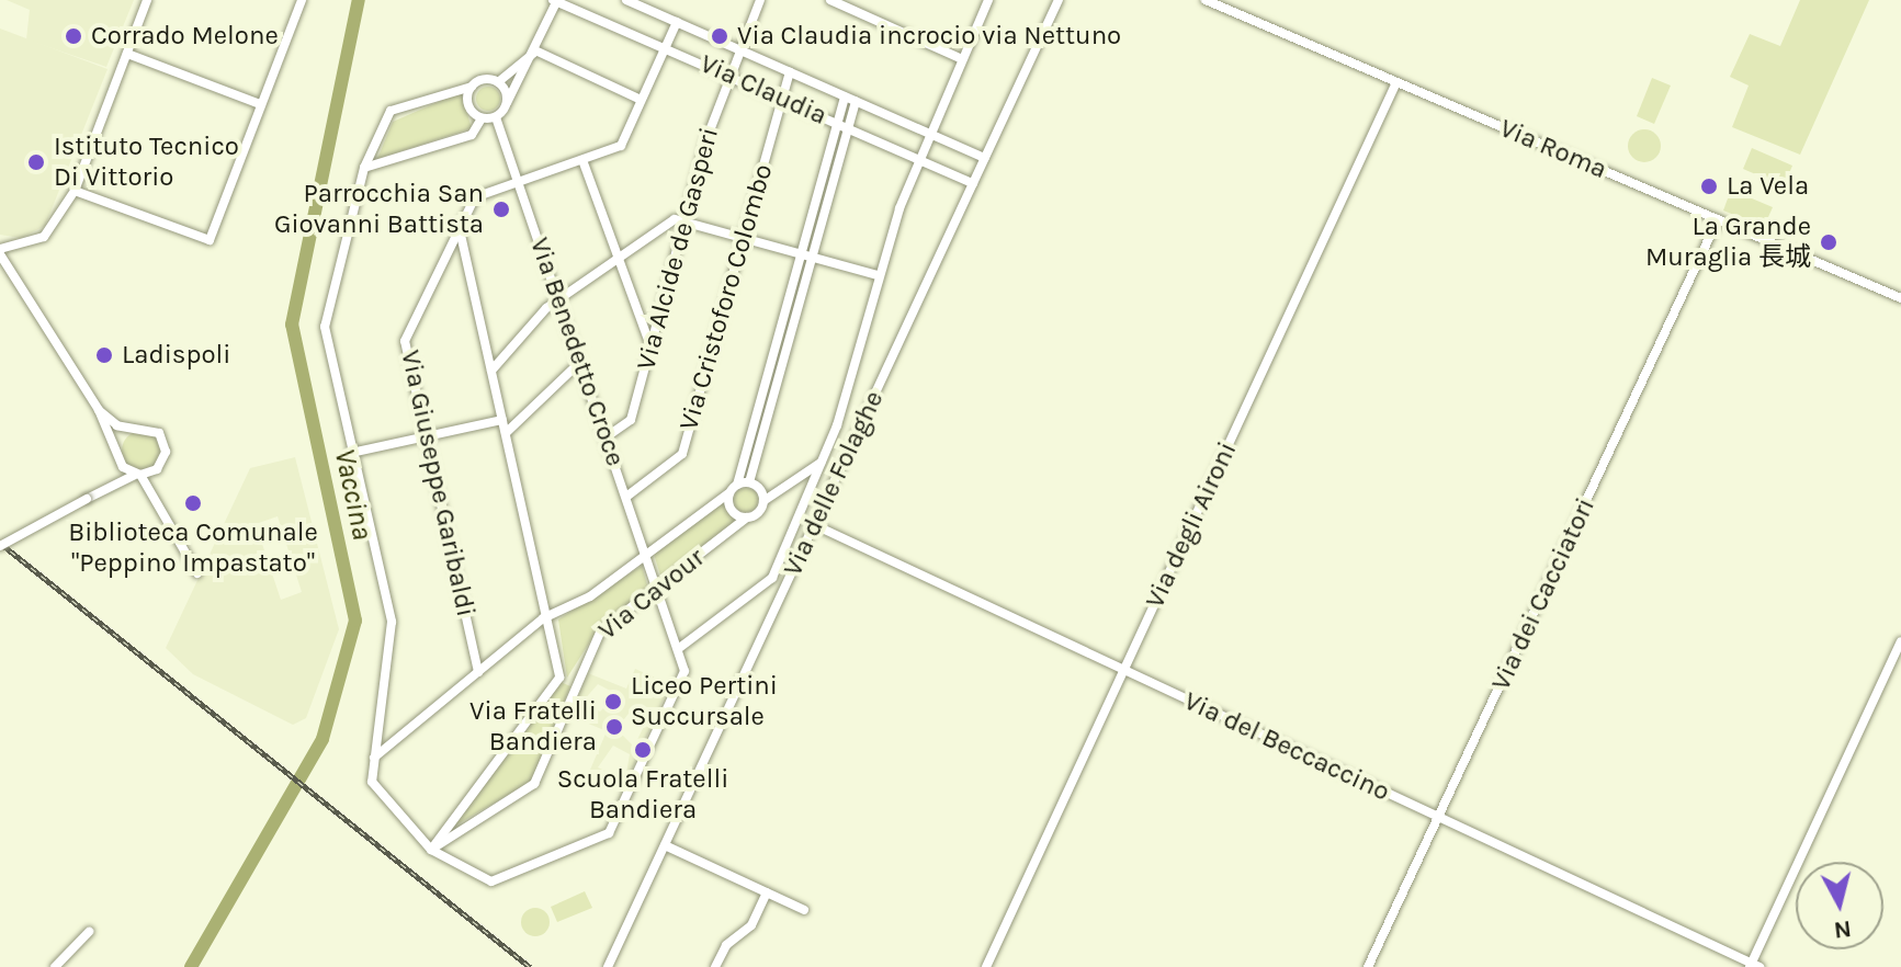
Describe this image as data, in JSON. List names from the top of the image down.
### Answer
{
  "streets": {
    "street": [
      "Via Claudia",
      "Via Roma",
      "Via Alcide de Gasperi",
      "Via Cristoforo Colombo",
      "Via Benedetto Croce",
      "Via Giuseppe Garibaldi",
      "Via delle Folaghe",
      "Via degli Aironi",
      "Via Cavour",
      "Via dei Cacciatori",
      "Via del Beccaccino"
    ]
  },
  "crossings": [
    ["Via Claudia", "Via Alcide de Gasperi"],
    ["Via Claudia", "Via Cristoforo Colombo"],
    ["Via Claudia", "Via Giuseppe Garibaldi"],
    ["Via Claudia", "Via delle Folaghe"],
    ["Via Roma", "Via degli Aironi"],
    ["Via Roma", "Via dei Cacciatori"],
    ["Via Alcide de Gasperi", "Via Benedetto Croce"],
    ["Via Cristoforo Colombo", "Via Benedetto Croce"],
    ["Via Benedetto Croce", "Via Giuseppe Garibaldi"],
    ["Via Benedetto Croce", "Via Cavour"],
    ["Via delle Folaghe", "Via del Beccaccino"],
    ["Via degli Aironi", "Via del Beccaccino"],
    ["Via dei Cacciatori", "Via del Beccaccino"]
  ],
  "water": ["Vaccina"],
  "places": [
    "Corrado Melone",
    "Via Claudia incrocio via Nettuno",
    "Istituto Tecnico Di Vittorio",
    "La Vela",
    "Parrocchia San Giovanni Battista",
    "La Grande Muraglia 長城",
    "Ladispoli",
    "Biblioteca Comunale \"Peppino Impastato\"",
    "Liceo Pertini Succursale",
    "Via Fratelli Bandiera",
    "Scuola Fratelli Bandiera"
  ],
  "north": "bottom"
}
